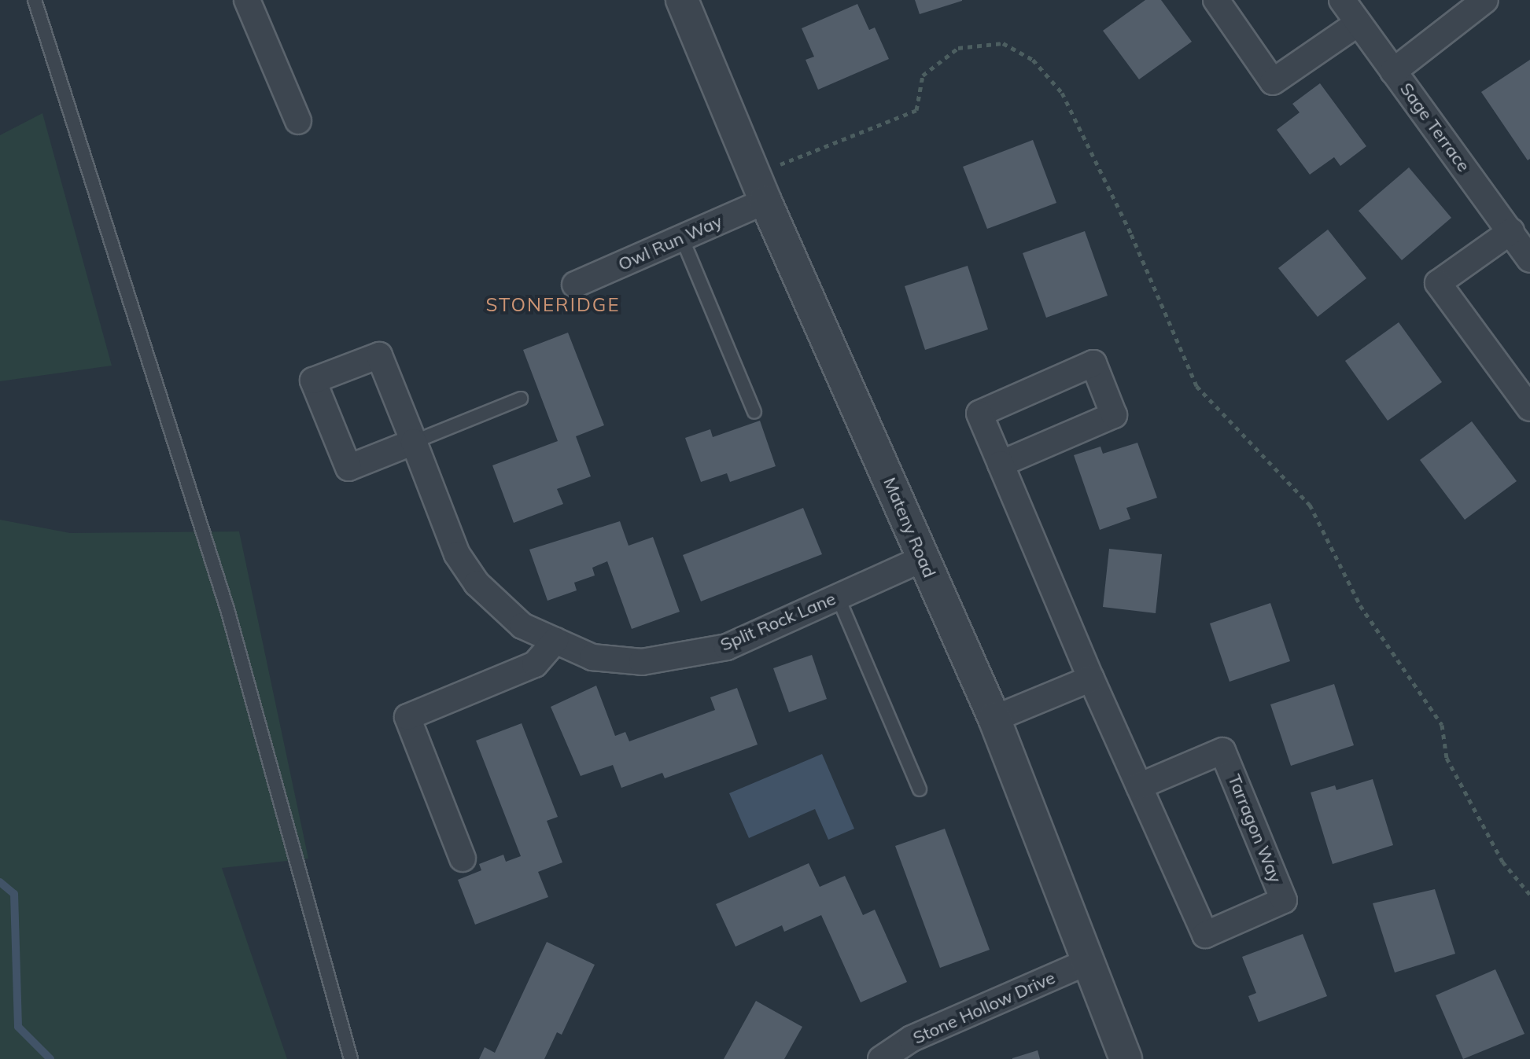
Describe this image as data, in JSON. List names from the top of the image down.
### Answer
{
  "streets": {
    "street": [
      "Sage Terrace",
      "Owl Run Way",
      "Mateny Road",
      "Split Rock Lane",
      "Tarragon Way",
      "Stone Hollow Drive"
    ]
  },
  "crossings": [
    ["Owl Run Way", "Mateny Road"],
    ["Mateny Road", "Split Rock Lane"],
    ["Mateny Road", "Stone Hollow Drive"]
  ],
  "districts": ["STONERIDGE"]
}
